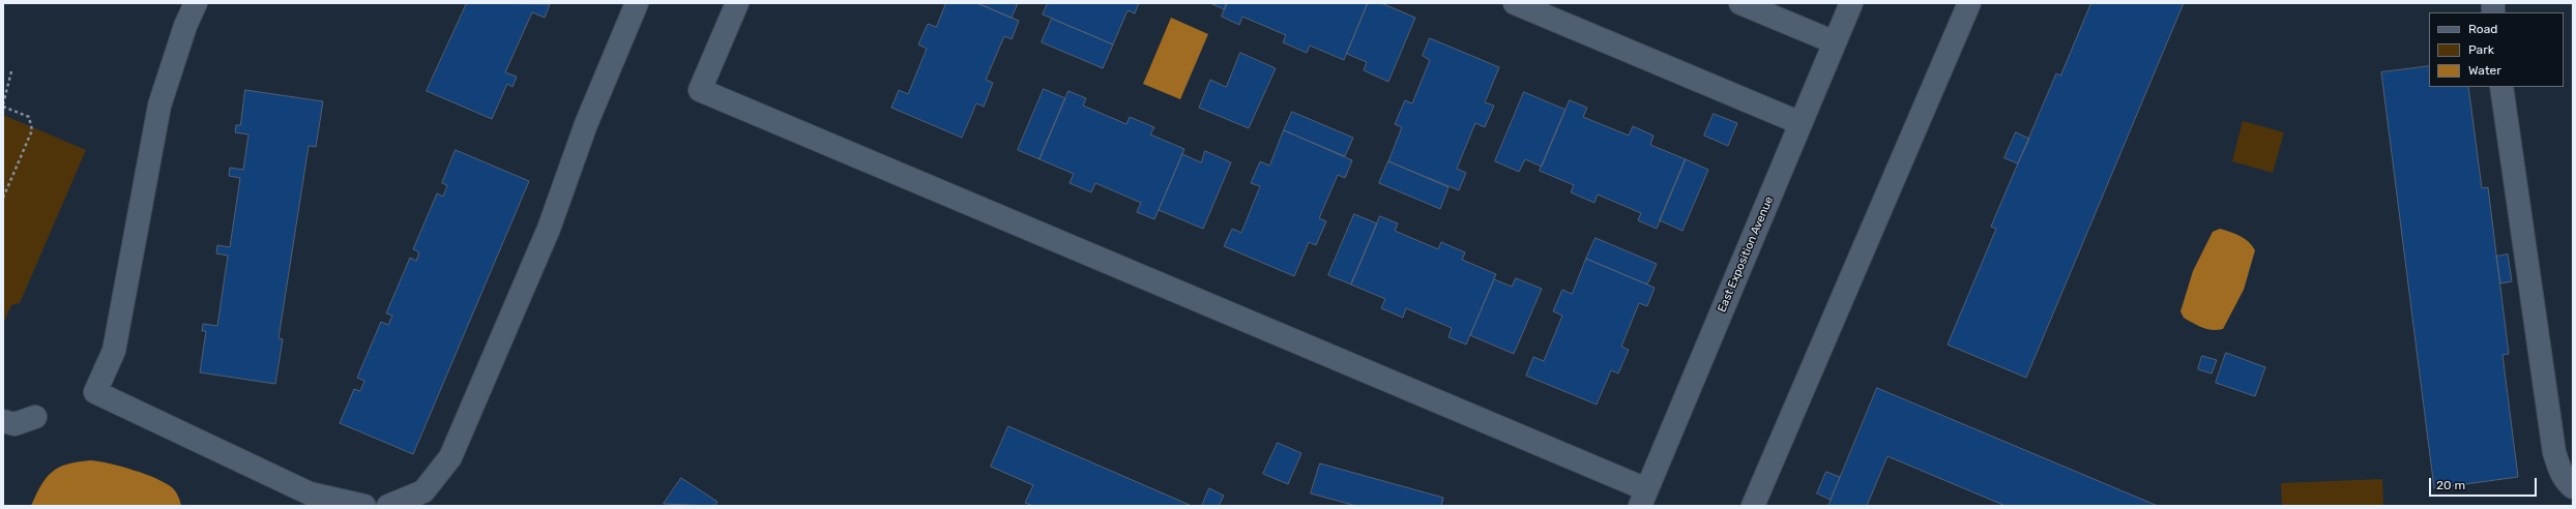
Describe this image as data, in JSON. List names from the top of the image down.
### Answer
{
  "streets": {
    "street": ["East Exposition Avenue"]
  },
  "legend": ["Road", "Park", "Water"],
  "scale_bar": "20 m"
}
